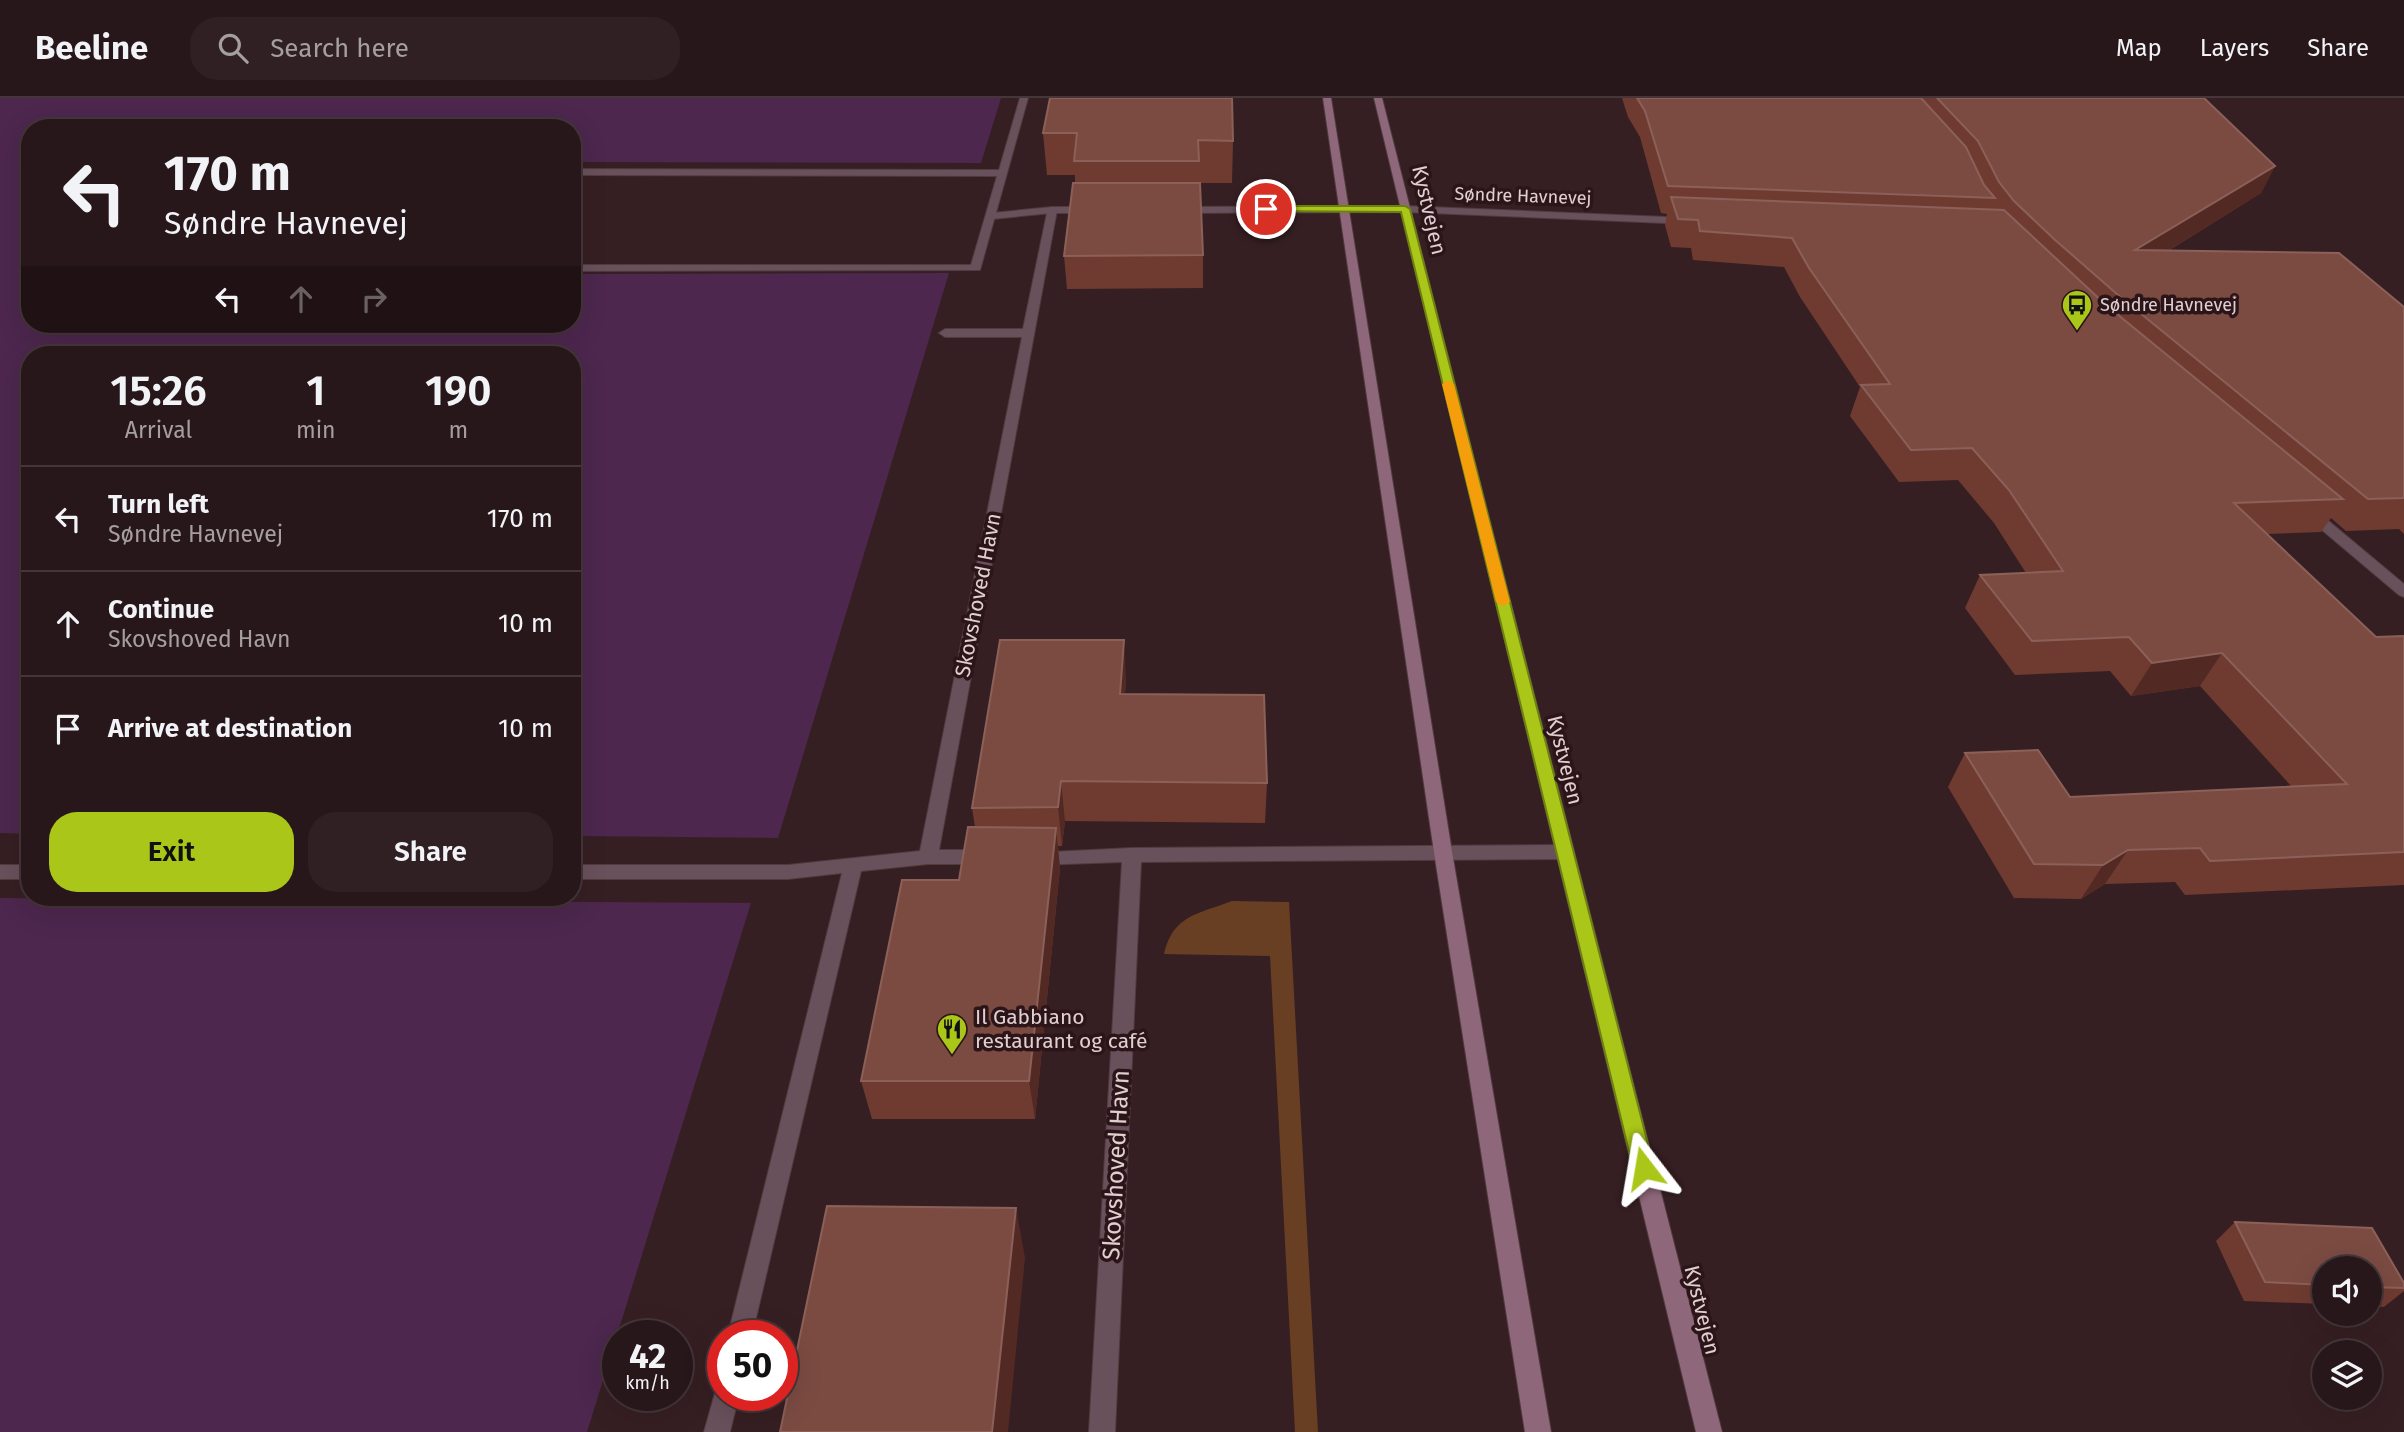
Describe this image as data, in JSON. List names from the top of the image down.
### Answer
{
  "streets": {
    "main road": ["Kystvejen"],
    "street": ["Søndre Havnevej", "Skovshoved Havn"]
  },
  "crossings": [
    ["Søndre Havnevej", "Kystvejen"]
  ],
  "places": {
    "bus stop": ["Søndre Havnevej"],
    "restaurant": ["Il Gabbiano restaurant og café"]
  },
  "page": {
    "header": "Beeline",
    "search": "Search here",
    "nav": ["Map", "Layers", "Share"],
    "turn": ["170 m", "Søndre Havnevej"],
    "eta": [
      "15:26",
      "Arrival",
      "1",
      "min",
      "190",
      "m"
    ],
    "list": [
      {
        "name": "Turn left",
        "note": "Søndre Havnevej",
        "value": "170 m"
      },
      {
        "name": "Continue",
        "note": "Skovshoved Havn",
        "value": "10 m"
      },
      {
        "name": "Arrive at destination",
        "value": "10 m"
      }
    ],
    "buttons": ["Exit", "Share"],
    "speed": "42 km/h",
    "limit": "50"
  }
}
